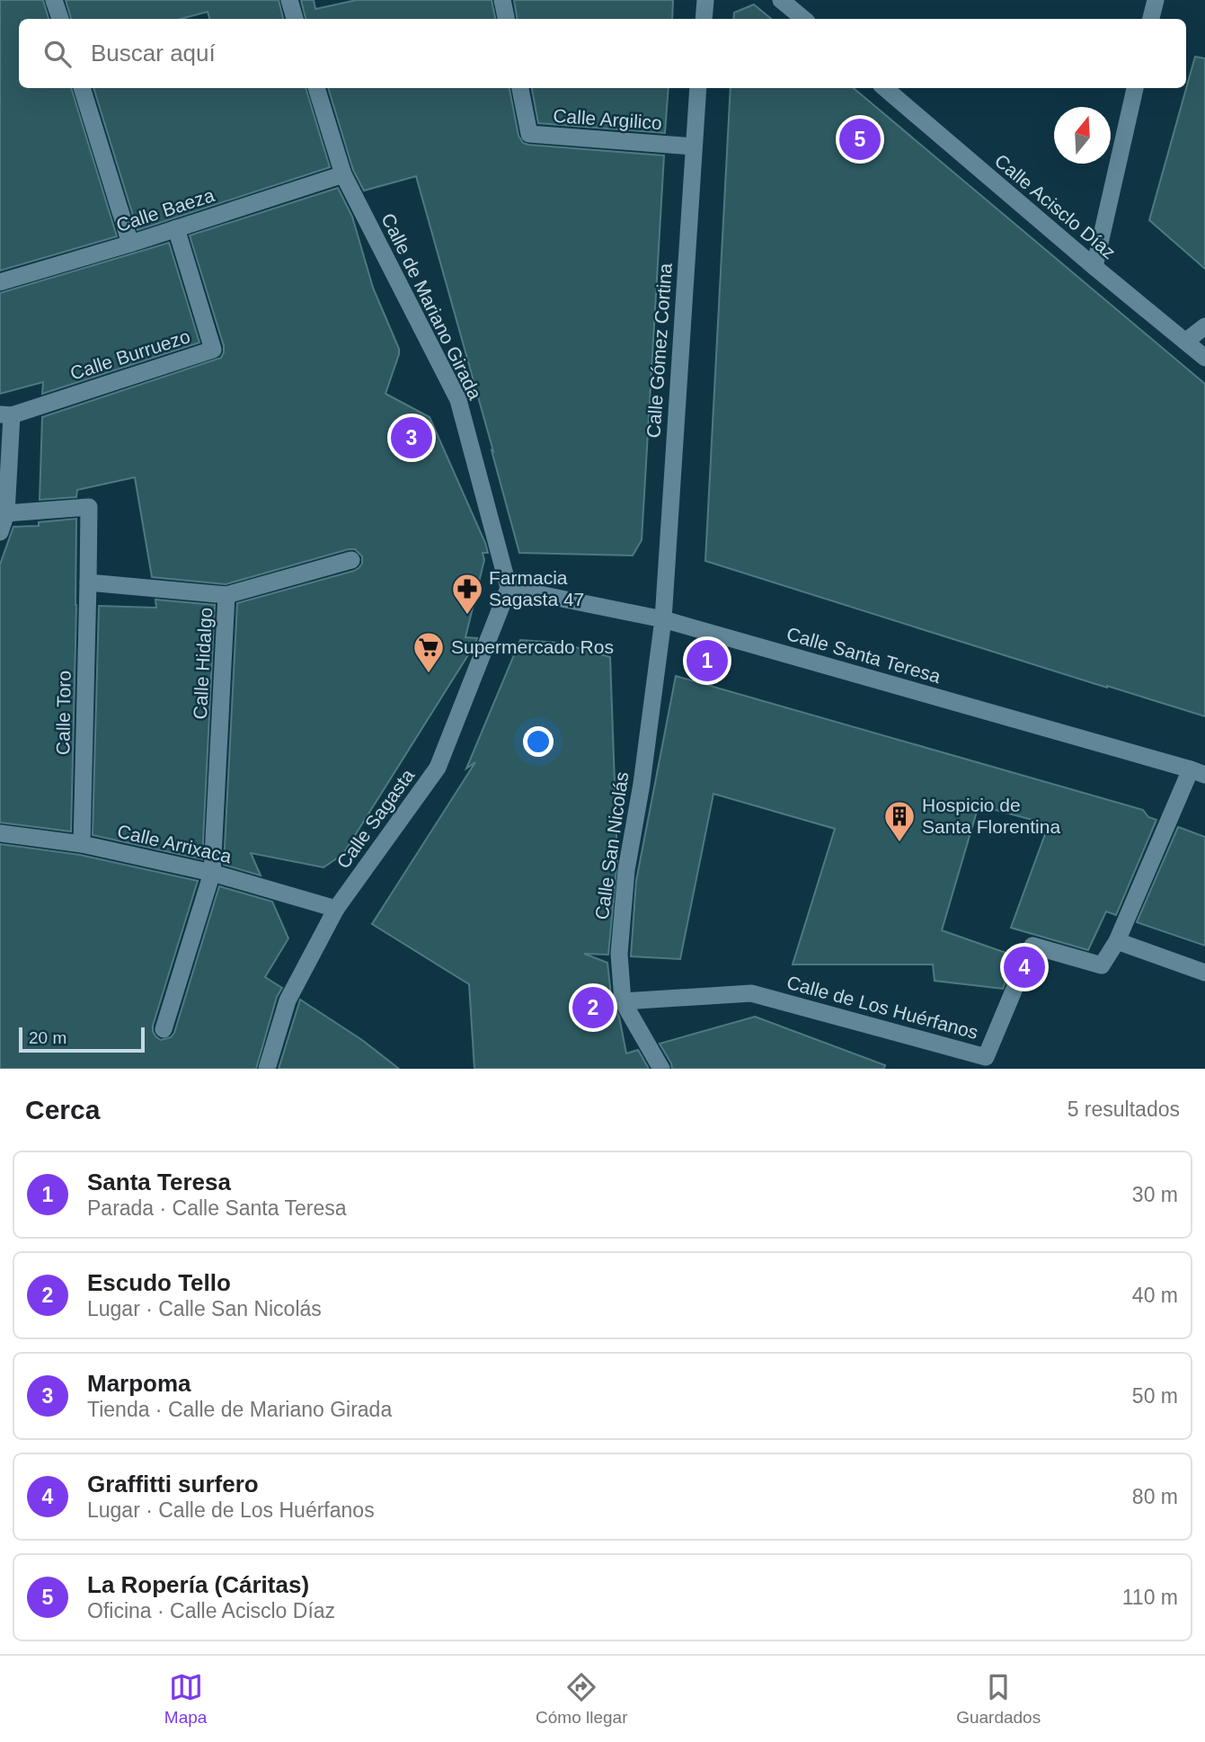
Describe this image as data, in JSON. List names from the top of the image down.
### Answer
{
  "streets": {
    "street": [
      "Calle Argilico",
      "Calle Acisclo Díaz",
      "Calle Baeza",
      "Calle de Mariano Girada",
      "Calle Gómez Cortina",
      "Calle Burruezo",
      "Calle Santa Teresa",
      "Calle Hidalgo",
      "Calle Toro",
      "Calle Sagasta",
      "Calle Arrixaca",
      "Calle San Nicolás",
      "Calle de Los Huérfanos"
    ]
  },
  "crossings": [
    ["Calle Argilico", "Calle Gómez Cortina"],
    ["Calle Baeza", "Calle de Mariano Girada"],
    ["Calle Baeza", "Calle Burruezo"],
    ["Calle de Mariano Girada", "Calle Santa Teresa"],
    ["Calle de Mariano Girada", "Calle Sagasta"],
    ["Calle Gómez Cortina", "Calle Santa Teresa"],
    ["Calle Gómez Cortina", "Calle San Nicolás"],
    ["Calle Santa Teresa", "Calle Sagasta"],
    ["Calle Santa Teresa", "Calle San Nicolás"],
    ["Calle Hidalgo", "Calle Toro"],
    ["Calle Hidalgo", "Calle Arrixaca"],
    ["Calle Toro", "Calle Arrixaca"],
    ["Calle Sagasta", "Calle Arrixaca"],
    ["Calle San Nicolás", "Calle de Los Huérfanos"]
  ],
  "places": {
    "pharmacy": ["Farmacia Sagasta 47"],
    "supermarket": ["Supermercado Ros"],
    "building": ["Hospicio de Santa Florentina"]
  },
  "scale_bar": "20 m",
  "north": "top",
  "page": {
    "search": "Buscar aquí",
    "pins": [
      "5",
      "3",
      "1",
      "4",
      "2"
    ],
    "scale": "20 m",
    "heading": ["Cerca", "5 resultados"],
    "list": [
      {
        "mark": "1",
        "name": "Santa Teresa",
        "note": "Parada · Calle Santa Teresa",
        "value": "30 m"
      },
      {
        "mark": "2",
        "name": "Escudo Tello",
        "note": "Lugar · Calle San Nicolás",
        "value": "40 m"
      },
      {
        "mark": "3",
        "name": "Marpoma",
        "note": "Tienda · Calle de Mariano Girada",
        "value": "50 m"
      },
      {
        "mark": "4",
        "name": "Graffitti surfero",
        "note": "Lugar · Calle de Los Huérfanos",
        "value": "80 m"
      },
      {
        "mark": "5",
        "name": "La Ropería (Cáritas)",
        "note": "Oficina · Calle Acisclo Díaz",
        "value": "110 m"
      }
    ],
    "nav": ["Mapa", "Cómo llegar", "Guardados"]
  }
}
